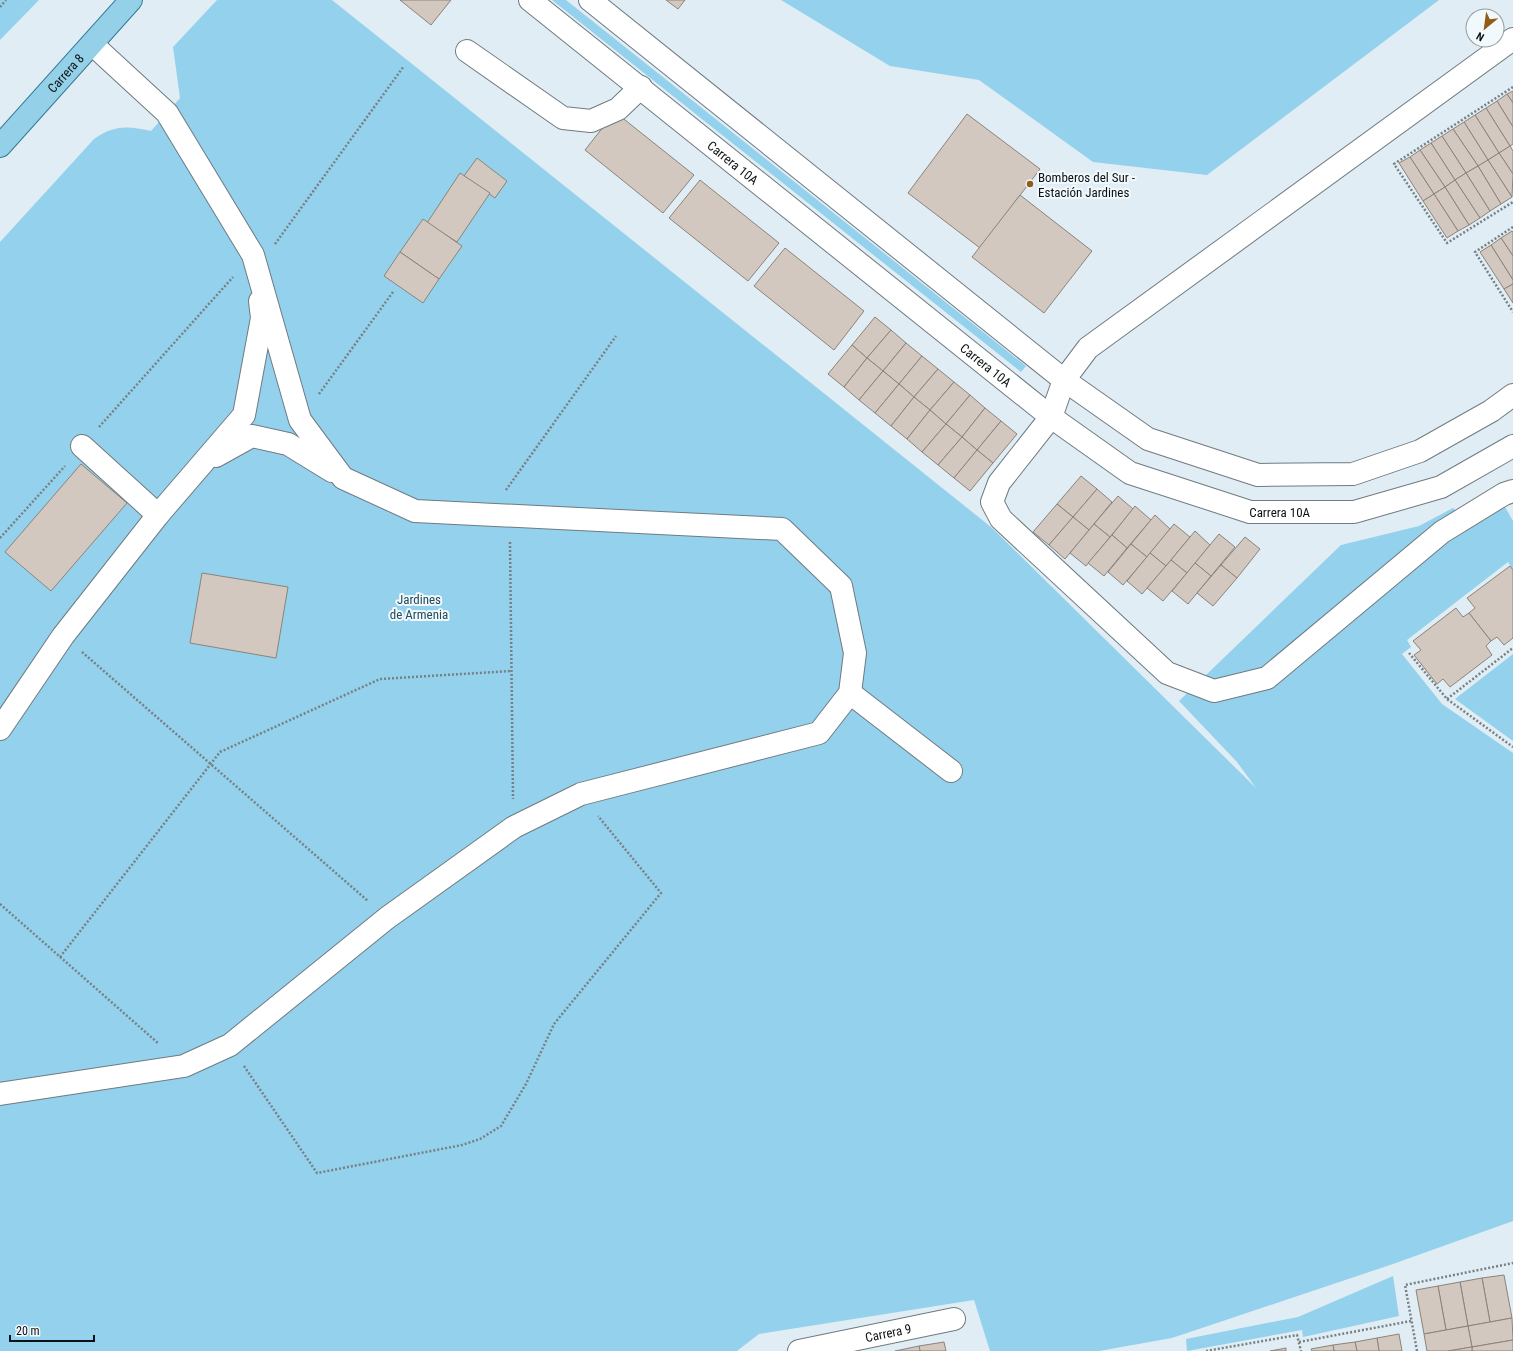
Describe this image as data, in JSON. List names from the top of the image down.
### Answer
{
  "streets": {
    "main road": ["Carrera 8"],
    "street": ["Carrera 10A", "Carrera 9"]
  },
  "parks": ["Jardines de Armenia"],
  "places": ["Bomberos del Sur - Estación Jardines"],
  "scale_bar": "20 m",
  "north": "bottom left"
}
